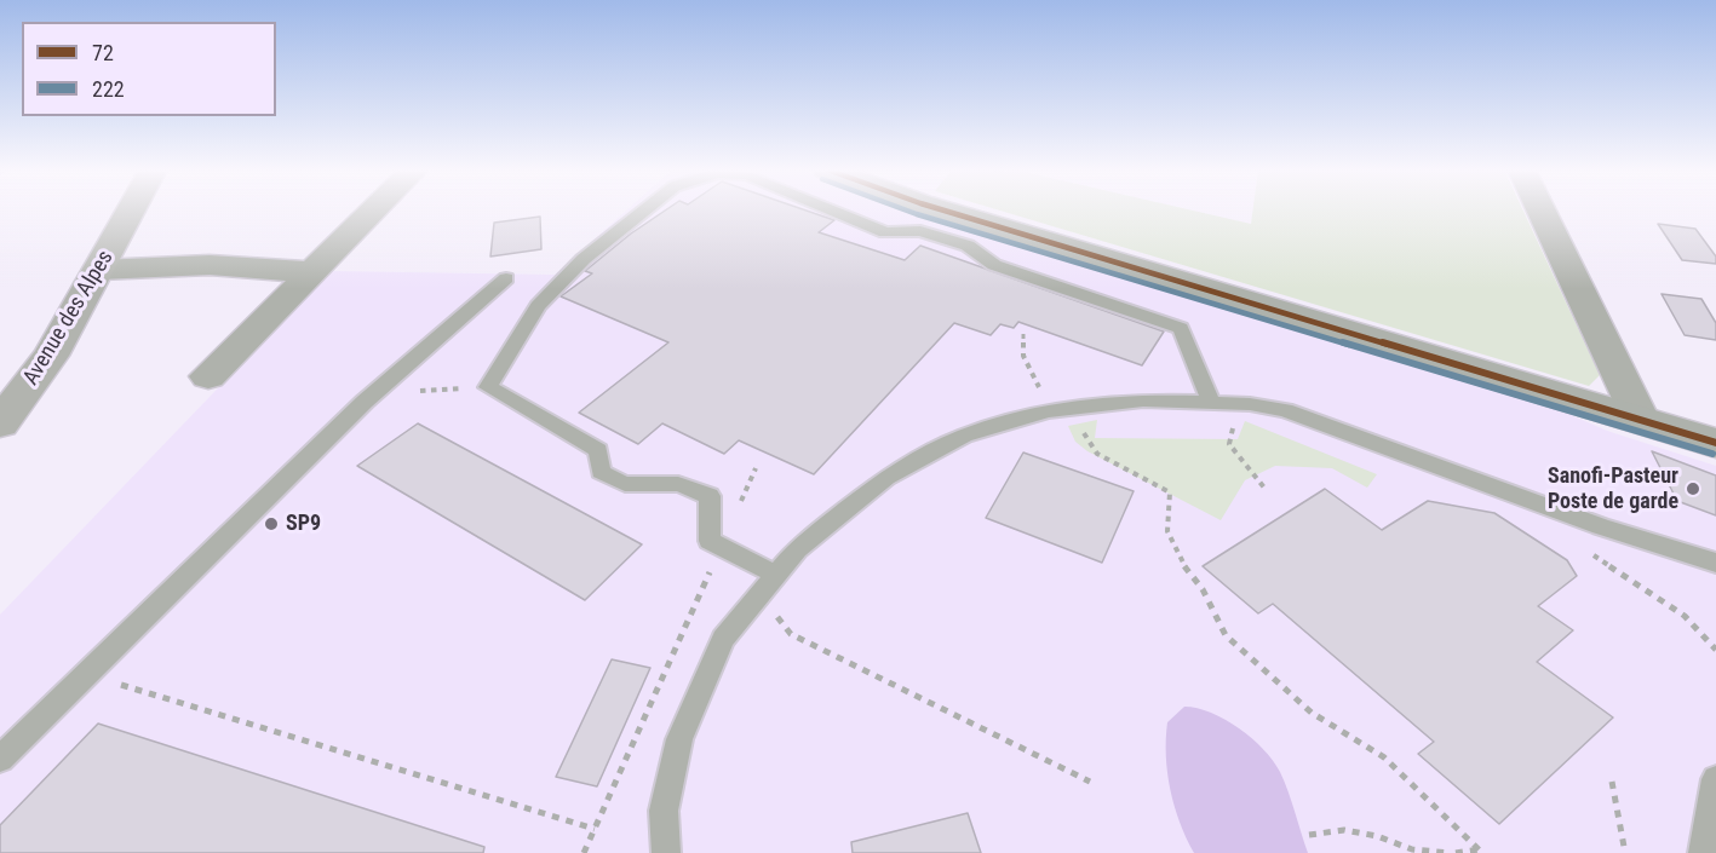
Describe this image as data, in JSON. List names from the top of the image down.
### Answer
{
  "streets": {
    "main road": ["Avenue des Alpes"]
  },
  "places": ["Sanofi-Pasteur Poste de garde", "SP9"],
  "lines": ["transit line 72", "transit line 222"],
  "legend": ["72", "222"]
}
